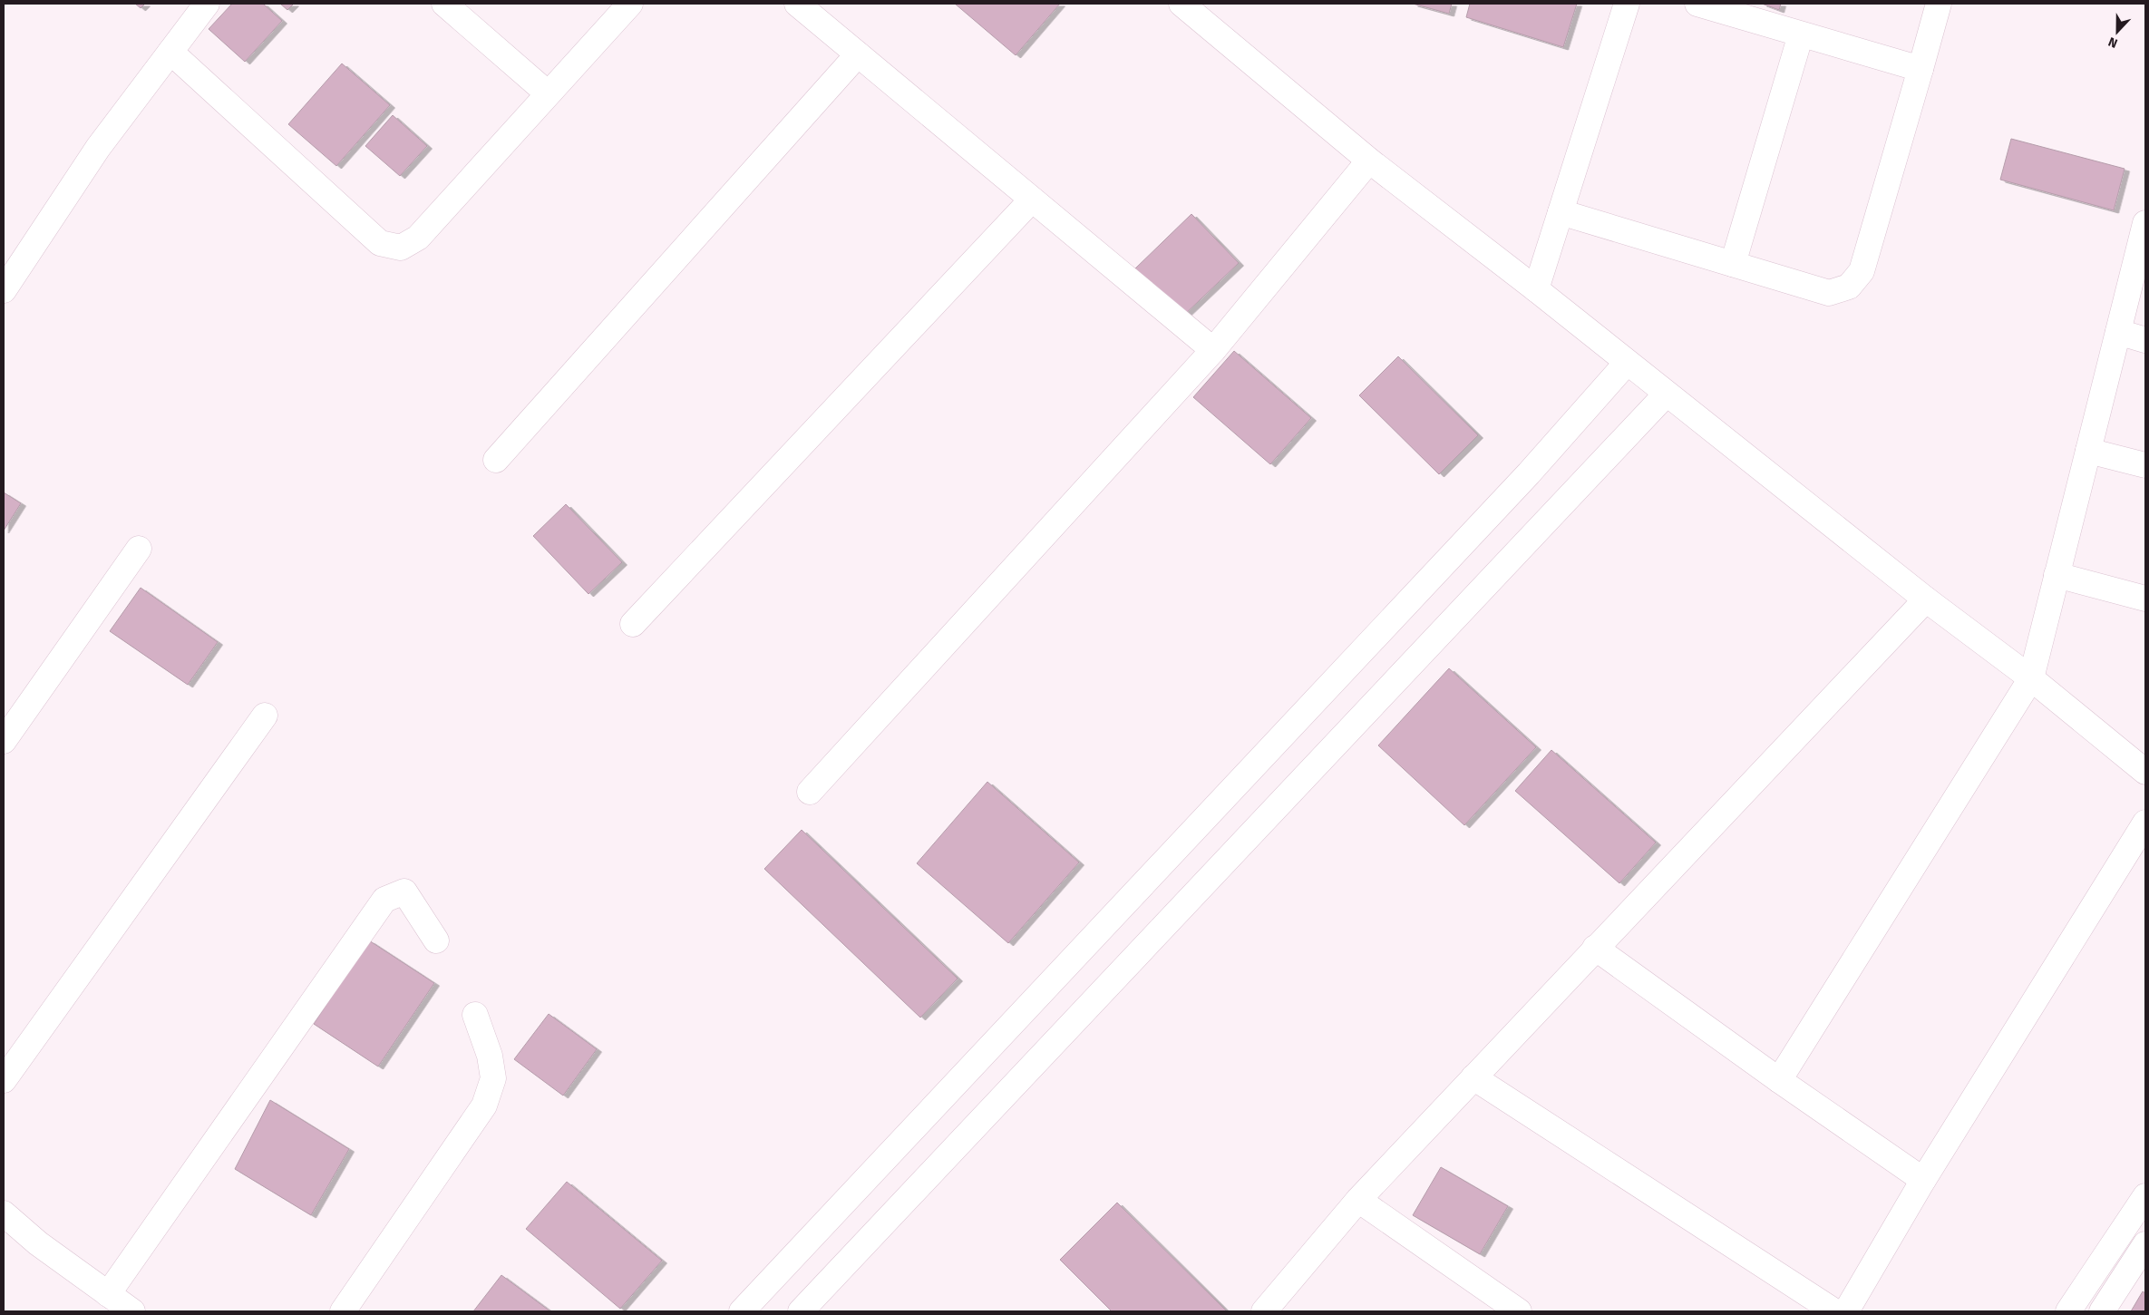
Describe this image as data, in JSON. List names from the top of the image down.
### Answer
{
  "north": "bottom"
}
